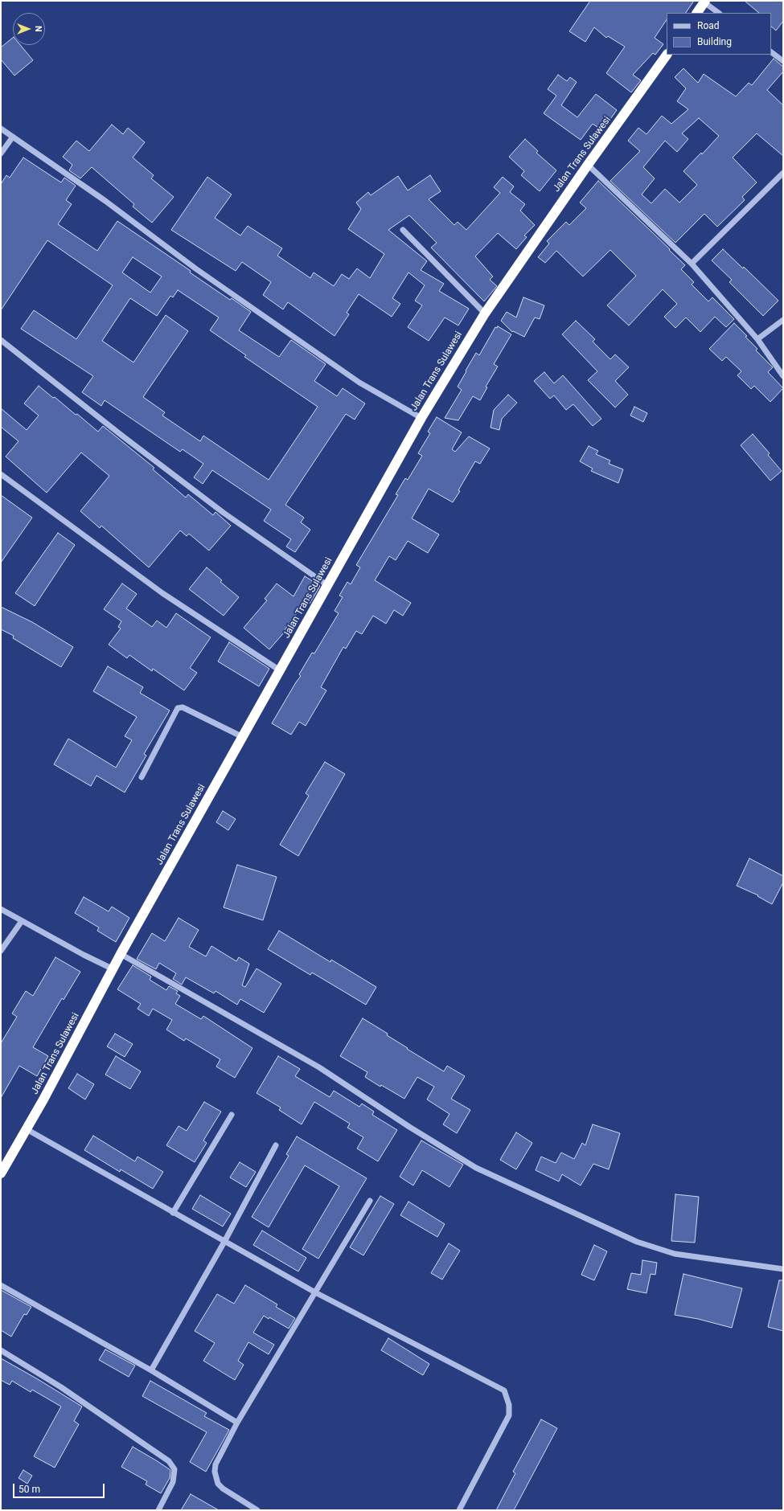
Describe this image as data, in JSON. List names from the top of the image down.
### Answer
{
  "streets": {
    "highway": ["Jalan Trans Sulawesi"]
  },
  "legend": ["Road", "Building"],
  "scale_bar": "50 m",
  "north": "right"
}
